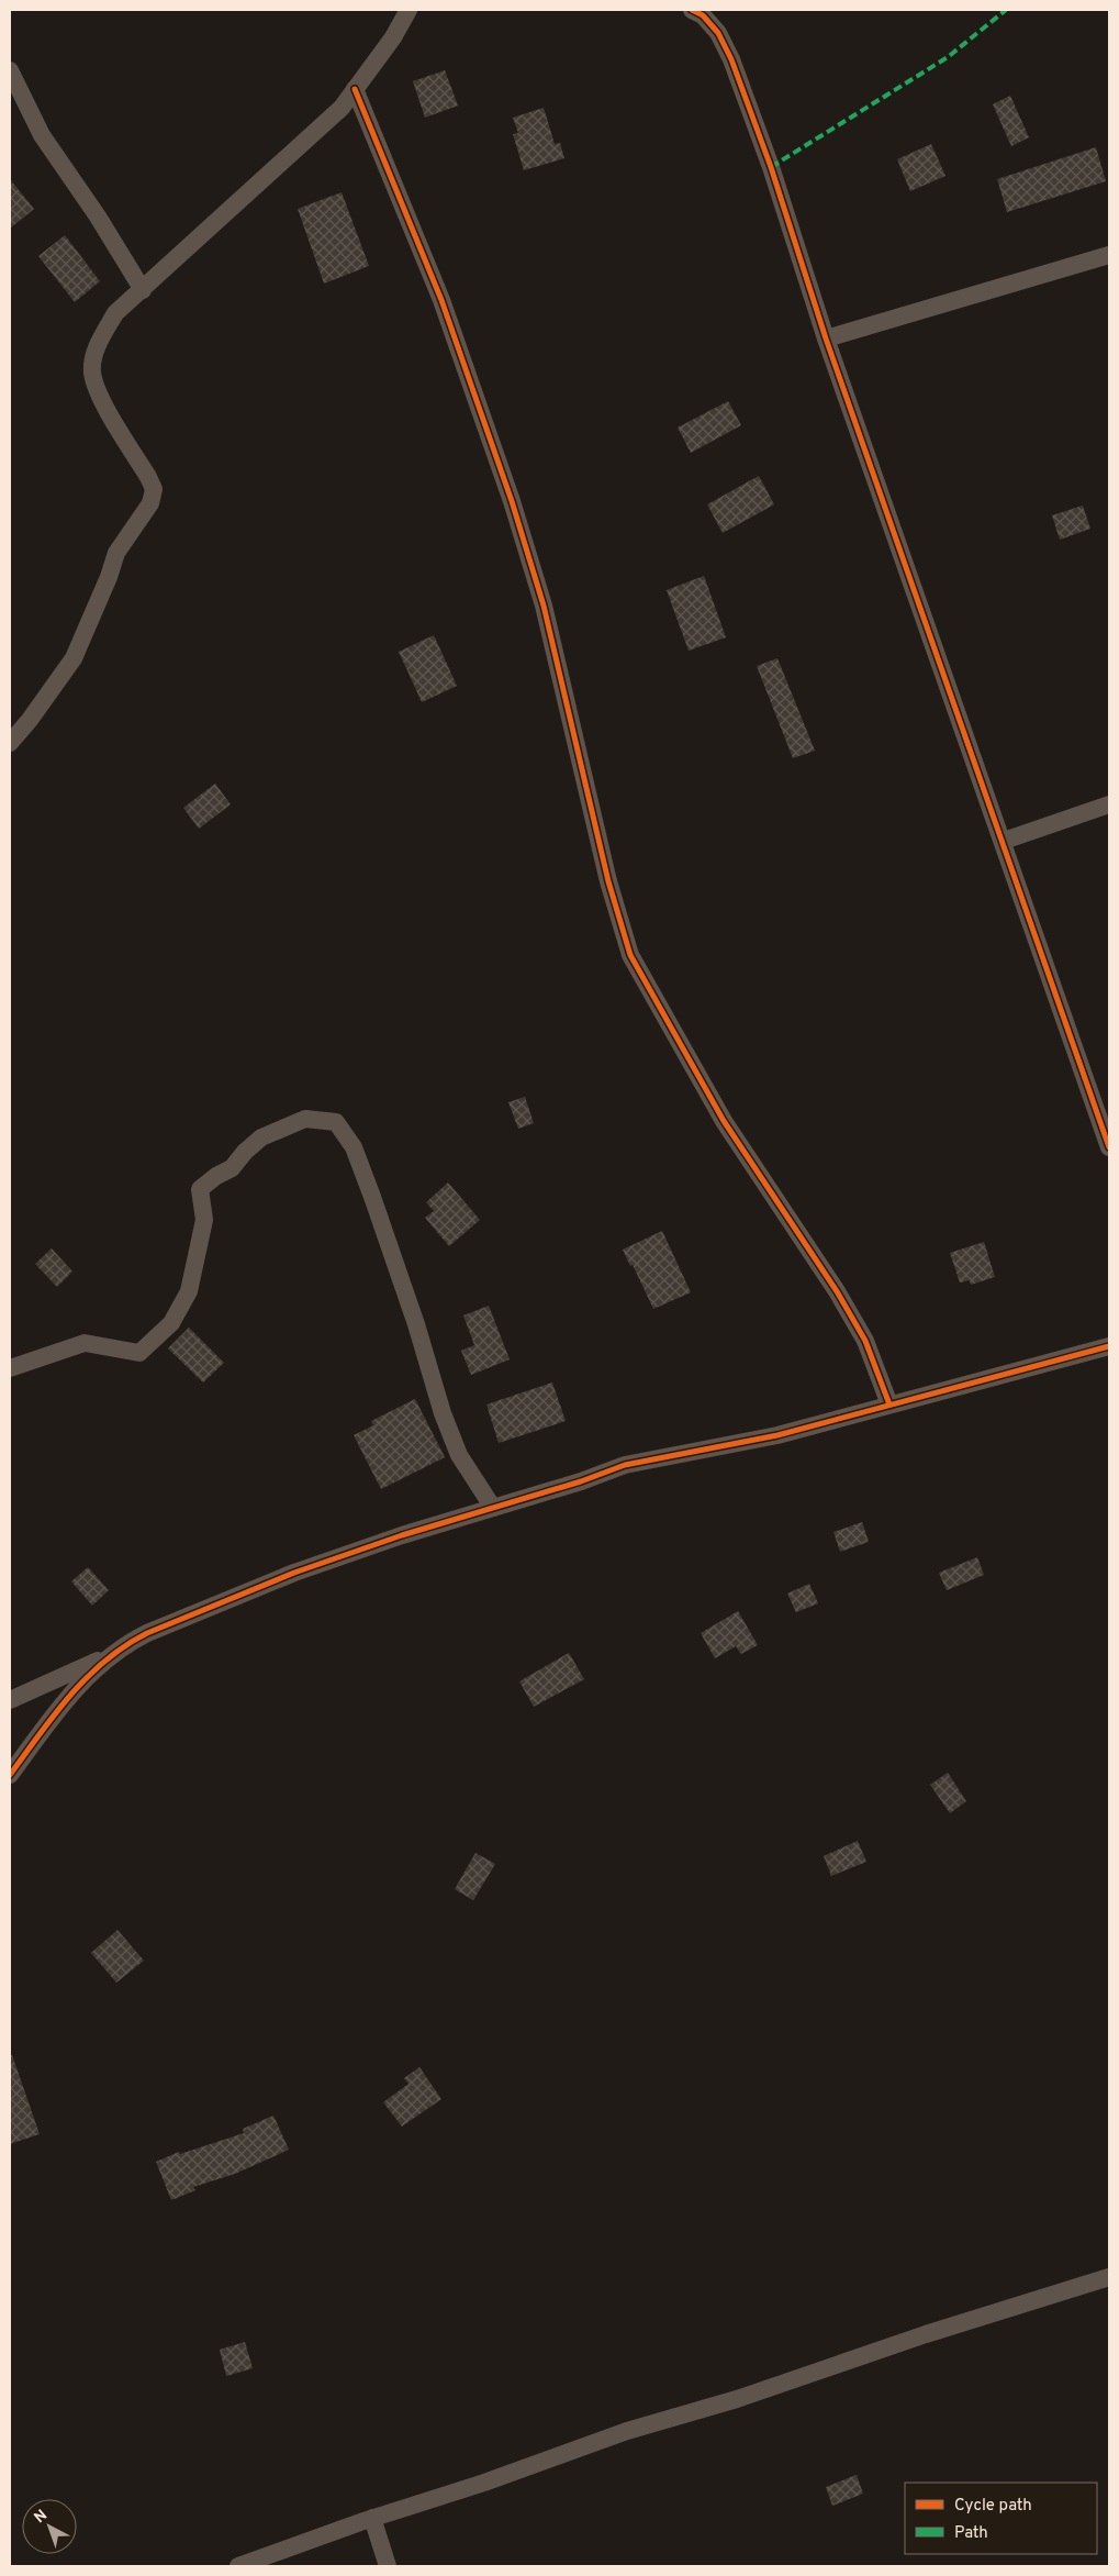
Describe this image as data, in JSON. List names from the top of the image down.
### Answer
{
  "legend": ["Cycle path", "Path"],
  "north": "top left"
}
